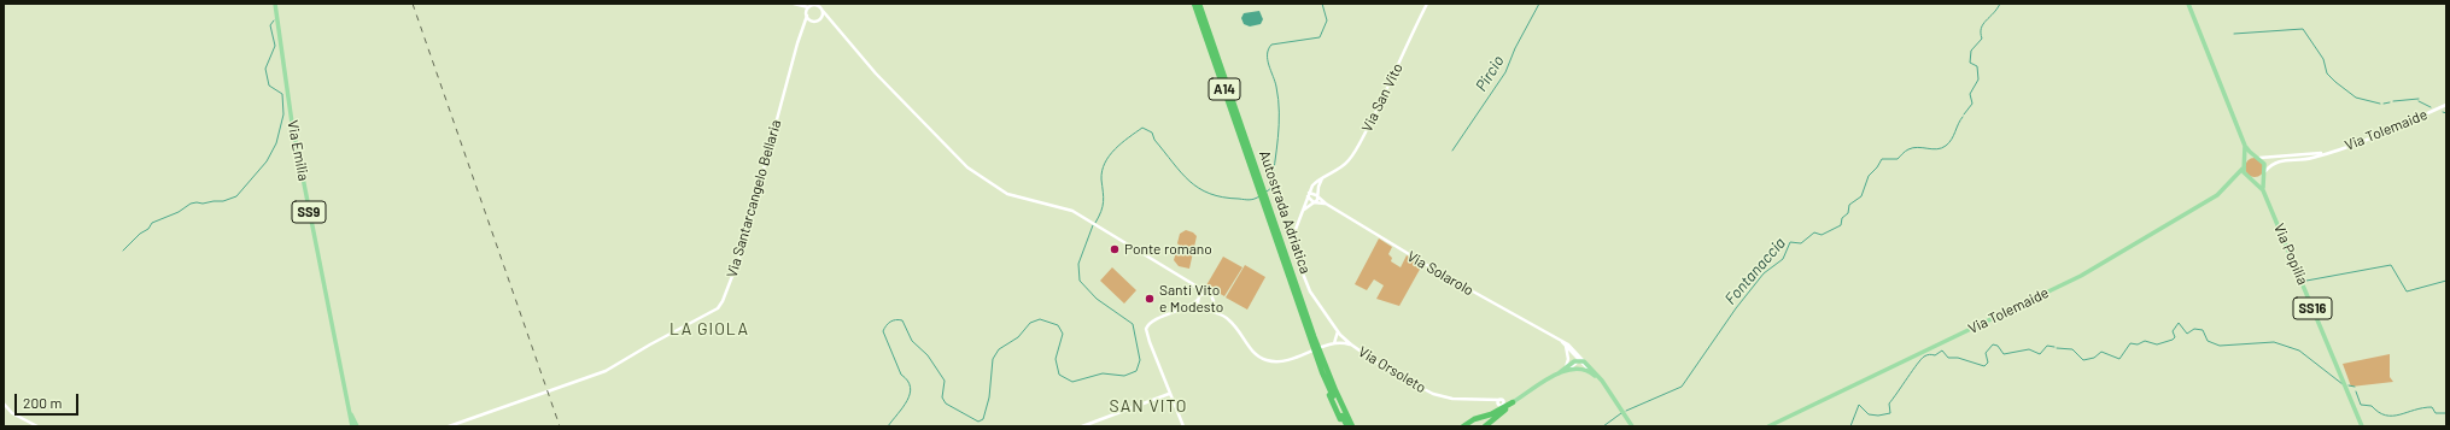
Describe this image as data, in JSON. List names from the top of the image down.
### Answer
{
  "streets": {
    "highway": ["A14", "Autostrada Adriatica"],
    "main road": [
      "Via Tolemaide",
      "Via Emilia",
      "SS9",
      "Via Popilia",
      "SS16"
    ],
    "street": [
      "Via San Vito",
      "Via Santarcangelo Bellaria",
      "Via Solarolo",
      "Via Orsoleto"
    ]
  },
  "crossings": [
    ["Via San Vito", "Via Solarolo"],
    ["Via San Vito", "Via Orsoleto"],
    ["Via Tolemaide", "Via Popilia"]
  ],
  "districts": ["LA GIOLA", "SAN VITO"],
  "water": ["Pircio", "Fontanaccia"],
  "places": ["Ponte romano", "Santi Vito e Modesto"],
  "scale_bar": "200 m"
}
